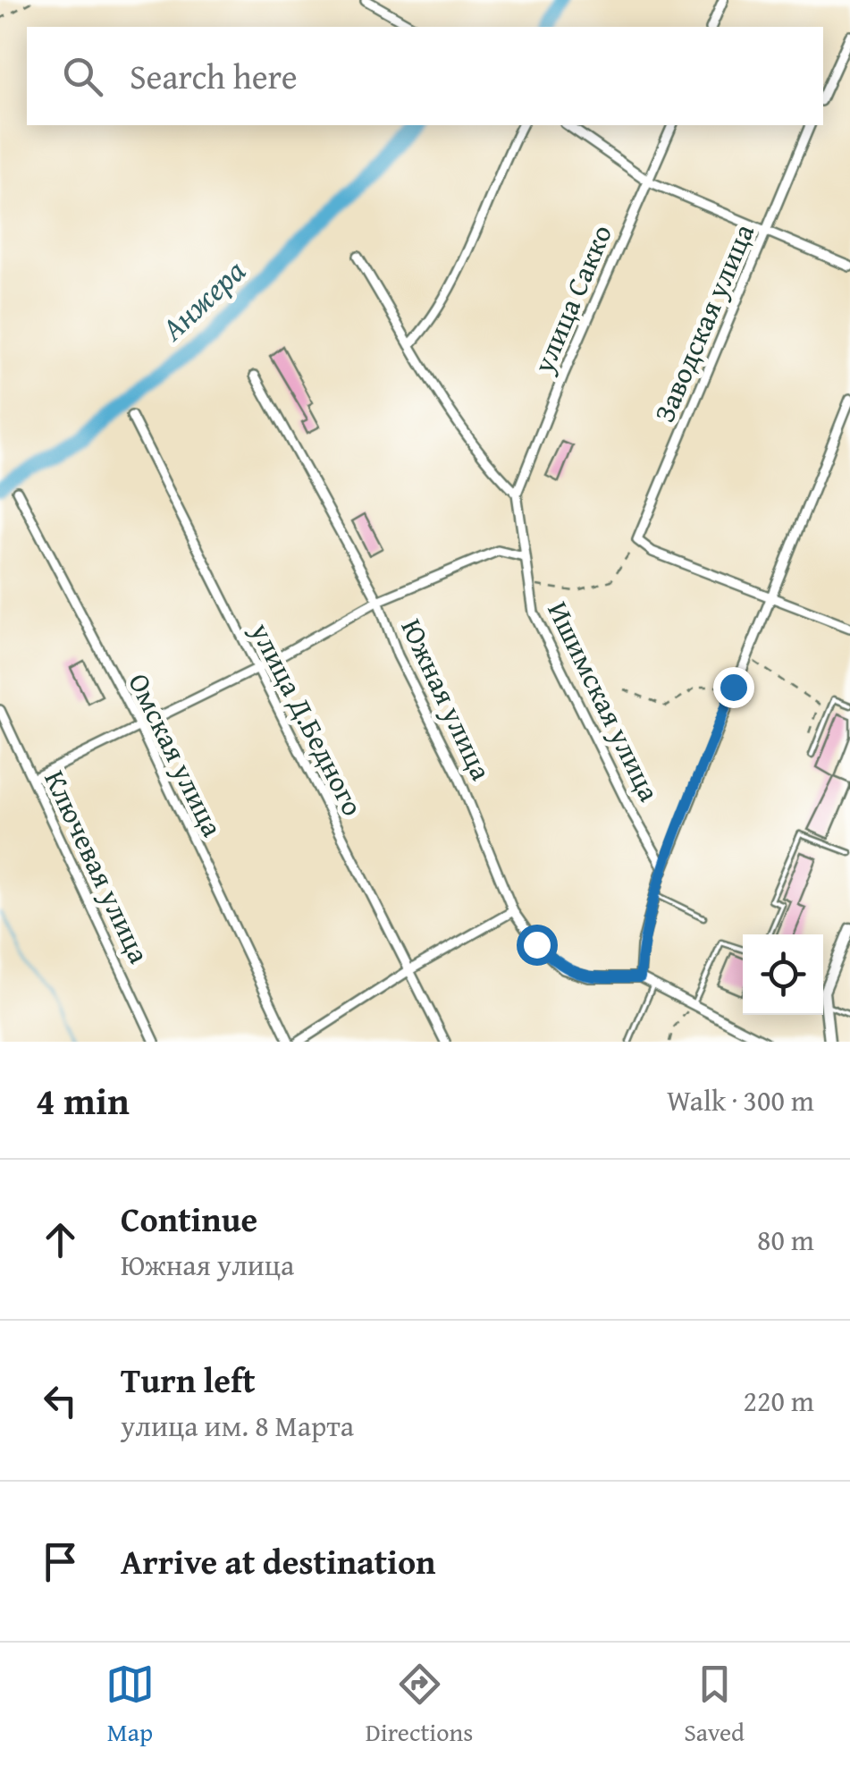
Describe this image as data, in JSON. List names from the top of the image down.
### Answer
{
  "streets": {
    "street": [
      "улица Сакко",
      "Заводская улица",
      "Южная улица",
      "Ишимская улица",
      "улица Д.Бедного",
      "Омская улица",
      "Ключевая улица"
    ]
  },
  "crossings": [
    ["улица Сакко", "Ишимская улица"]
  ],
  "water": ["Анжера"],
  "page": {
    "search": "Search here",
    "heading": ["4 min", "Walk · 300 m"],
    "list": [
      ["Continue", "Южная улица", "80 m"],
      ["Turn left", "улица им. 8 Марта", "220 m"],
      "Arrive at destination"
    ],
    "nav": ["Map", "Directions", "Saved"]
  }
}
